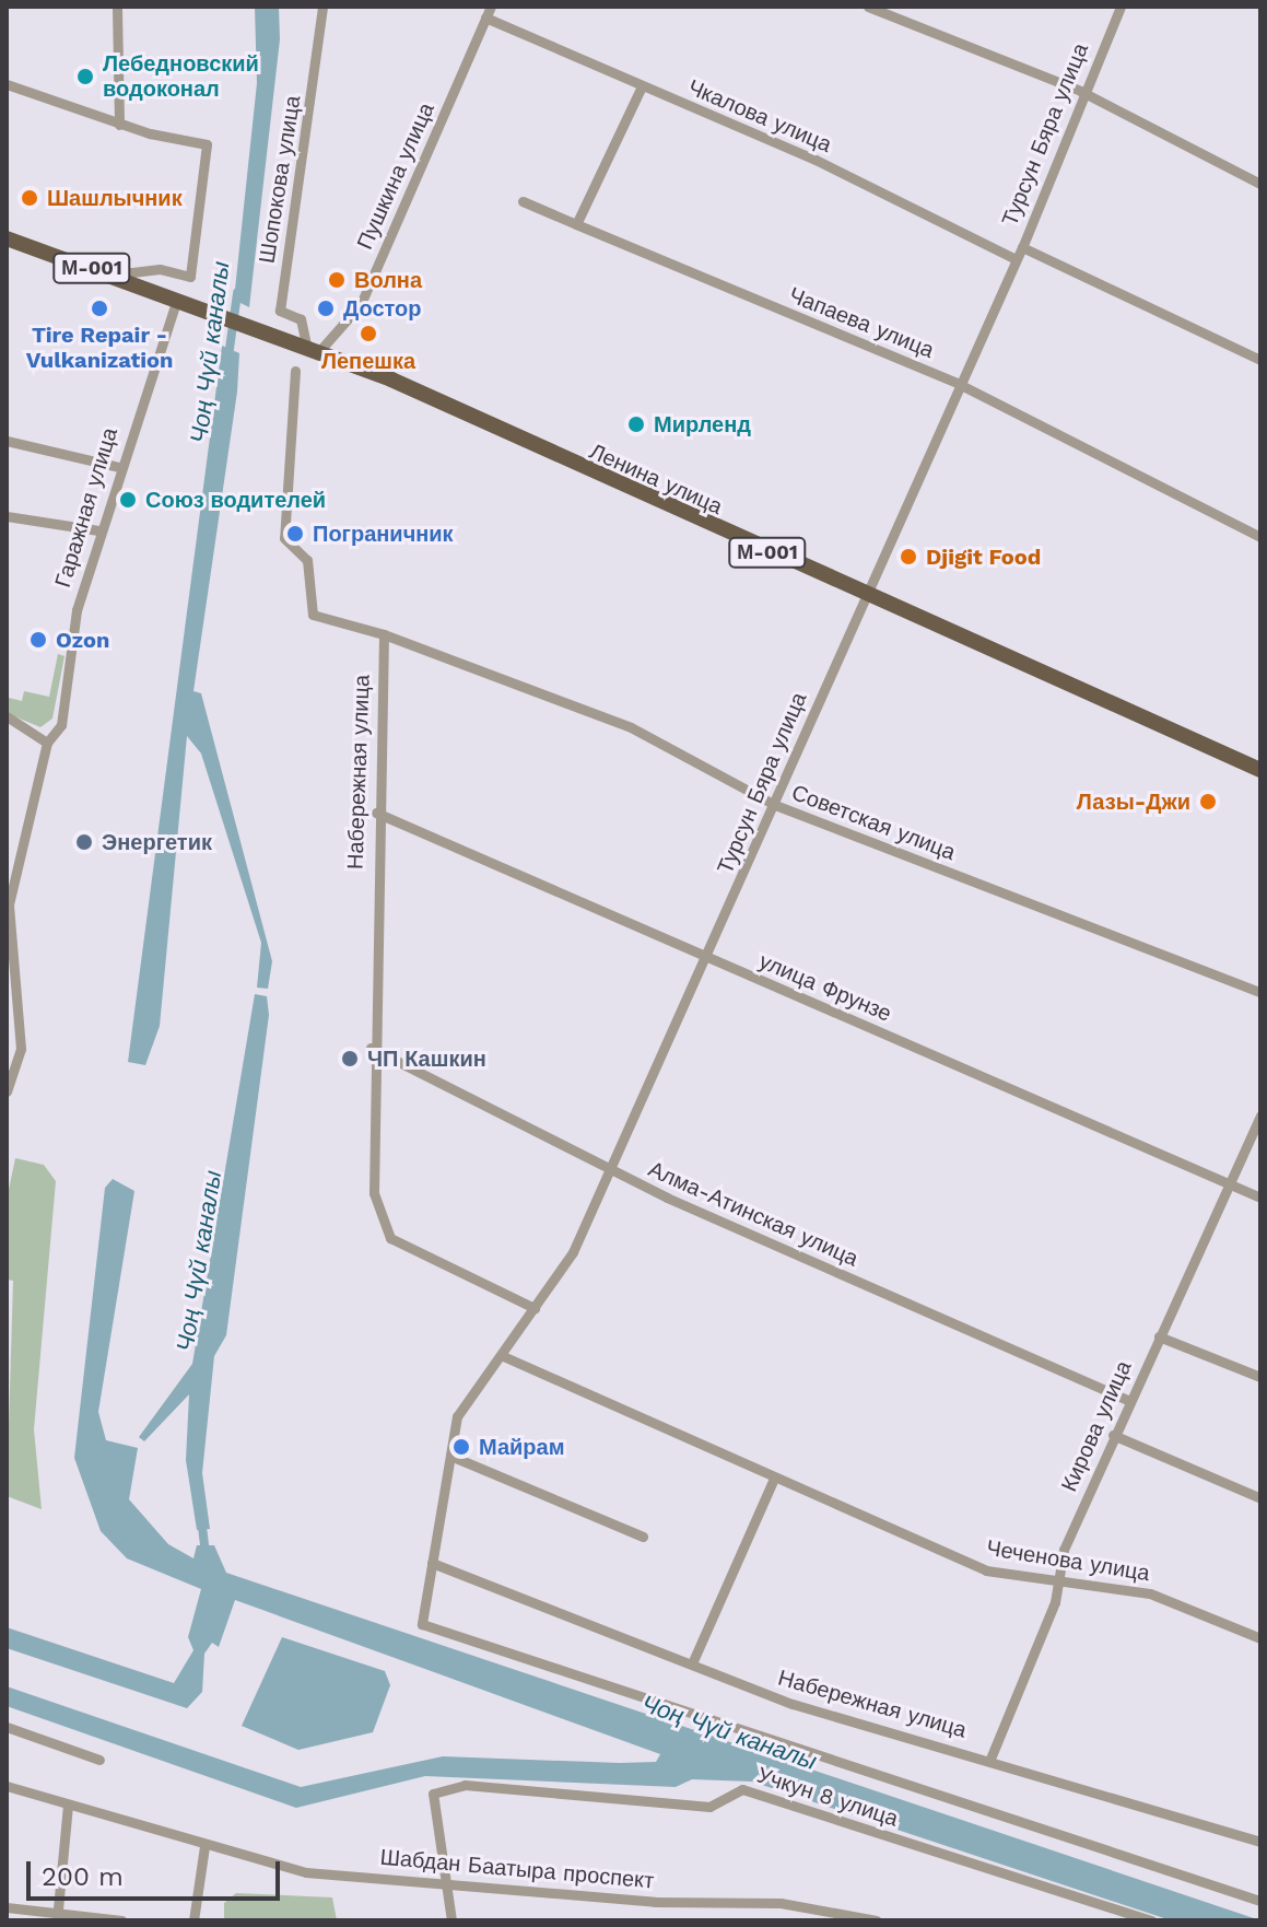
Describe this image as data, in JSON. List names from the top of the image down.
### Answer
{
  "streets": {
    "main road": ["М-001", "Ленина улица"],
    "street": [
      "Чкалова улица",
      "Турсун Бяра улица",
      "Пушкина улица",
      "Шопокова улица",
      "Чапаева улица",
      "Гаражная улица",
      "Набережная улица",
      "Советская улица",
      "улица Фрунзе",
      "Алма-Атинская улица",
      "Кирова улица",
      "Чеченова улица",
      "Учкун 8 улица",
      "Шабдан Баатыра проспект"
    ]
  },
  "crossings": [
    ["Чкалова улица", "Турсун Бяра улица"],
    ["Чкалова улица", "Пушкина улица"],
    ["Турсун Бяра улица", "Чапаева улица"],
    ["Турсун Бяра улица", "Ленина улица"],
    ["Турсун Бяра улица", "Набережная улица"],
    ["Турсун Бяра улица", "Советская улица"],
    ["Турсун Бяра улица", "улица Фрунзе"],
    ["Турсун Бяра улица", "Алма-Атинская улица"],
    ["Турсун Бяра улица", "Чеченова улица"],
    ["Пушкина улица", "Шопокова улица"],
    ["Пушкина улица", "Ленина улица"],
    ["Шопокова улица", "Ленина улица"],
    ["М-001", "Ленина улица"],
    ["М-001", "Гаражная улица"],
    ["Ленина улица", "Гаражная улица"],
    ["Набережная улица", "Советская улица"],
    ["Набережная улица", "улица Фрунзе"],
    ["Набережная улица", "Алма-Атинская улица"],
    ["Набережная улица", "Кирова улица"],
    ["улица Фрунзе", "Кирова улица"],
    ["Алма-Атинская улица", "Кирова улица"],
    ["Кирова улица", "Чеченова улица"],
    ["Учкун 8 улица", "Шабдан Баатыра проспект"]
  ],
  "water": ["Чоң Чүй каналы"],
  "places": [
    "Лебедновский водоконал",
    "Шашлычник",
    "Волна",
    "Tire Repair - Vulkanization",
    "Достор",
    "Лепешка",
    "Мирленд",
    "Союз водителей",
    "Пограничник",
    "Djigit Food",
    "Ozon",
    "Лазы-Джи",
    "Энергетик",
    "ЧП Кашкин",
    "Майрам"
  ],
  "scale_bar": "200 m"
}
